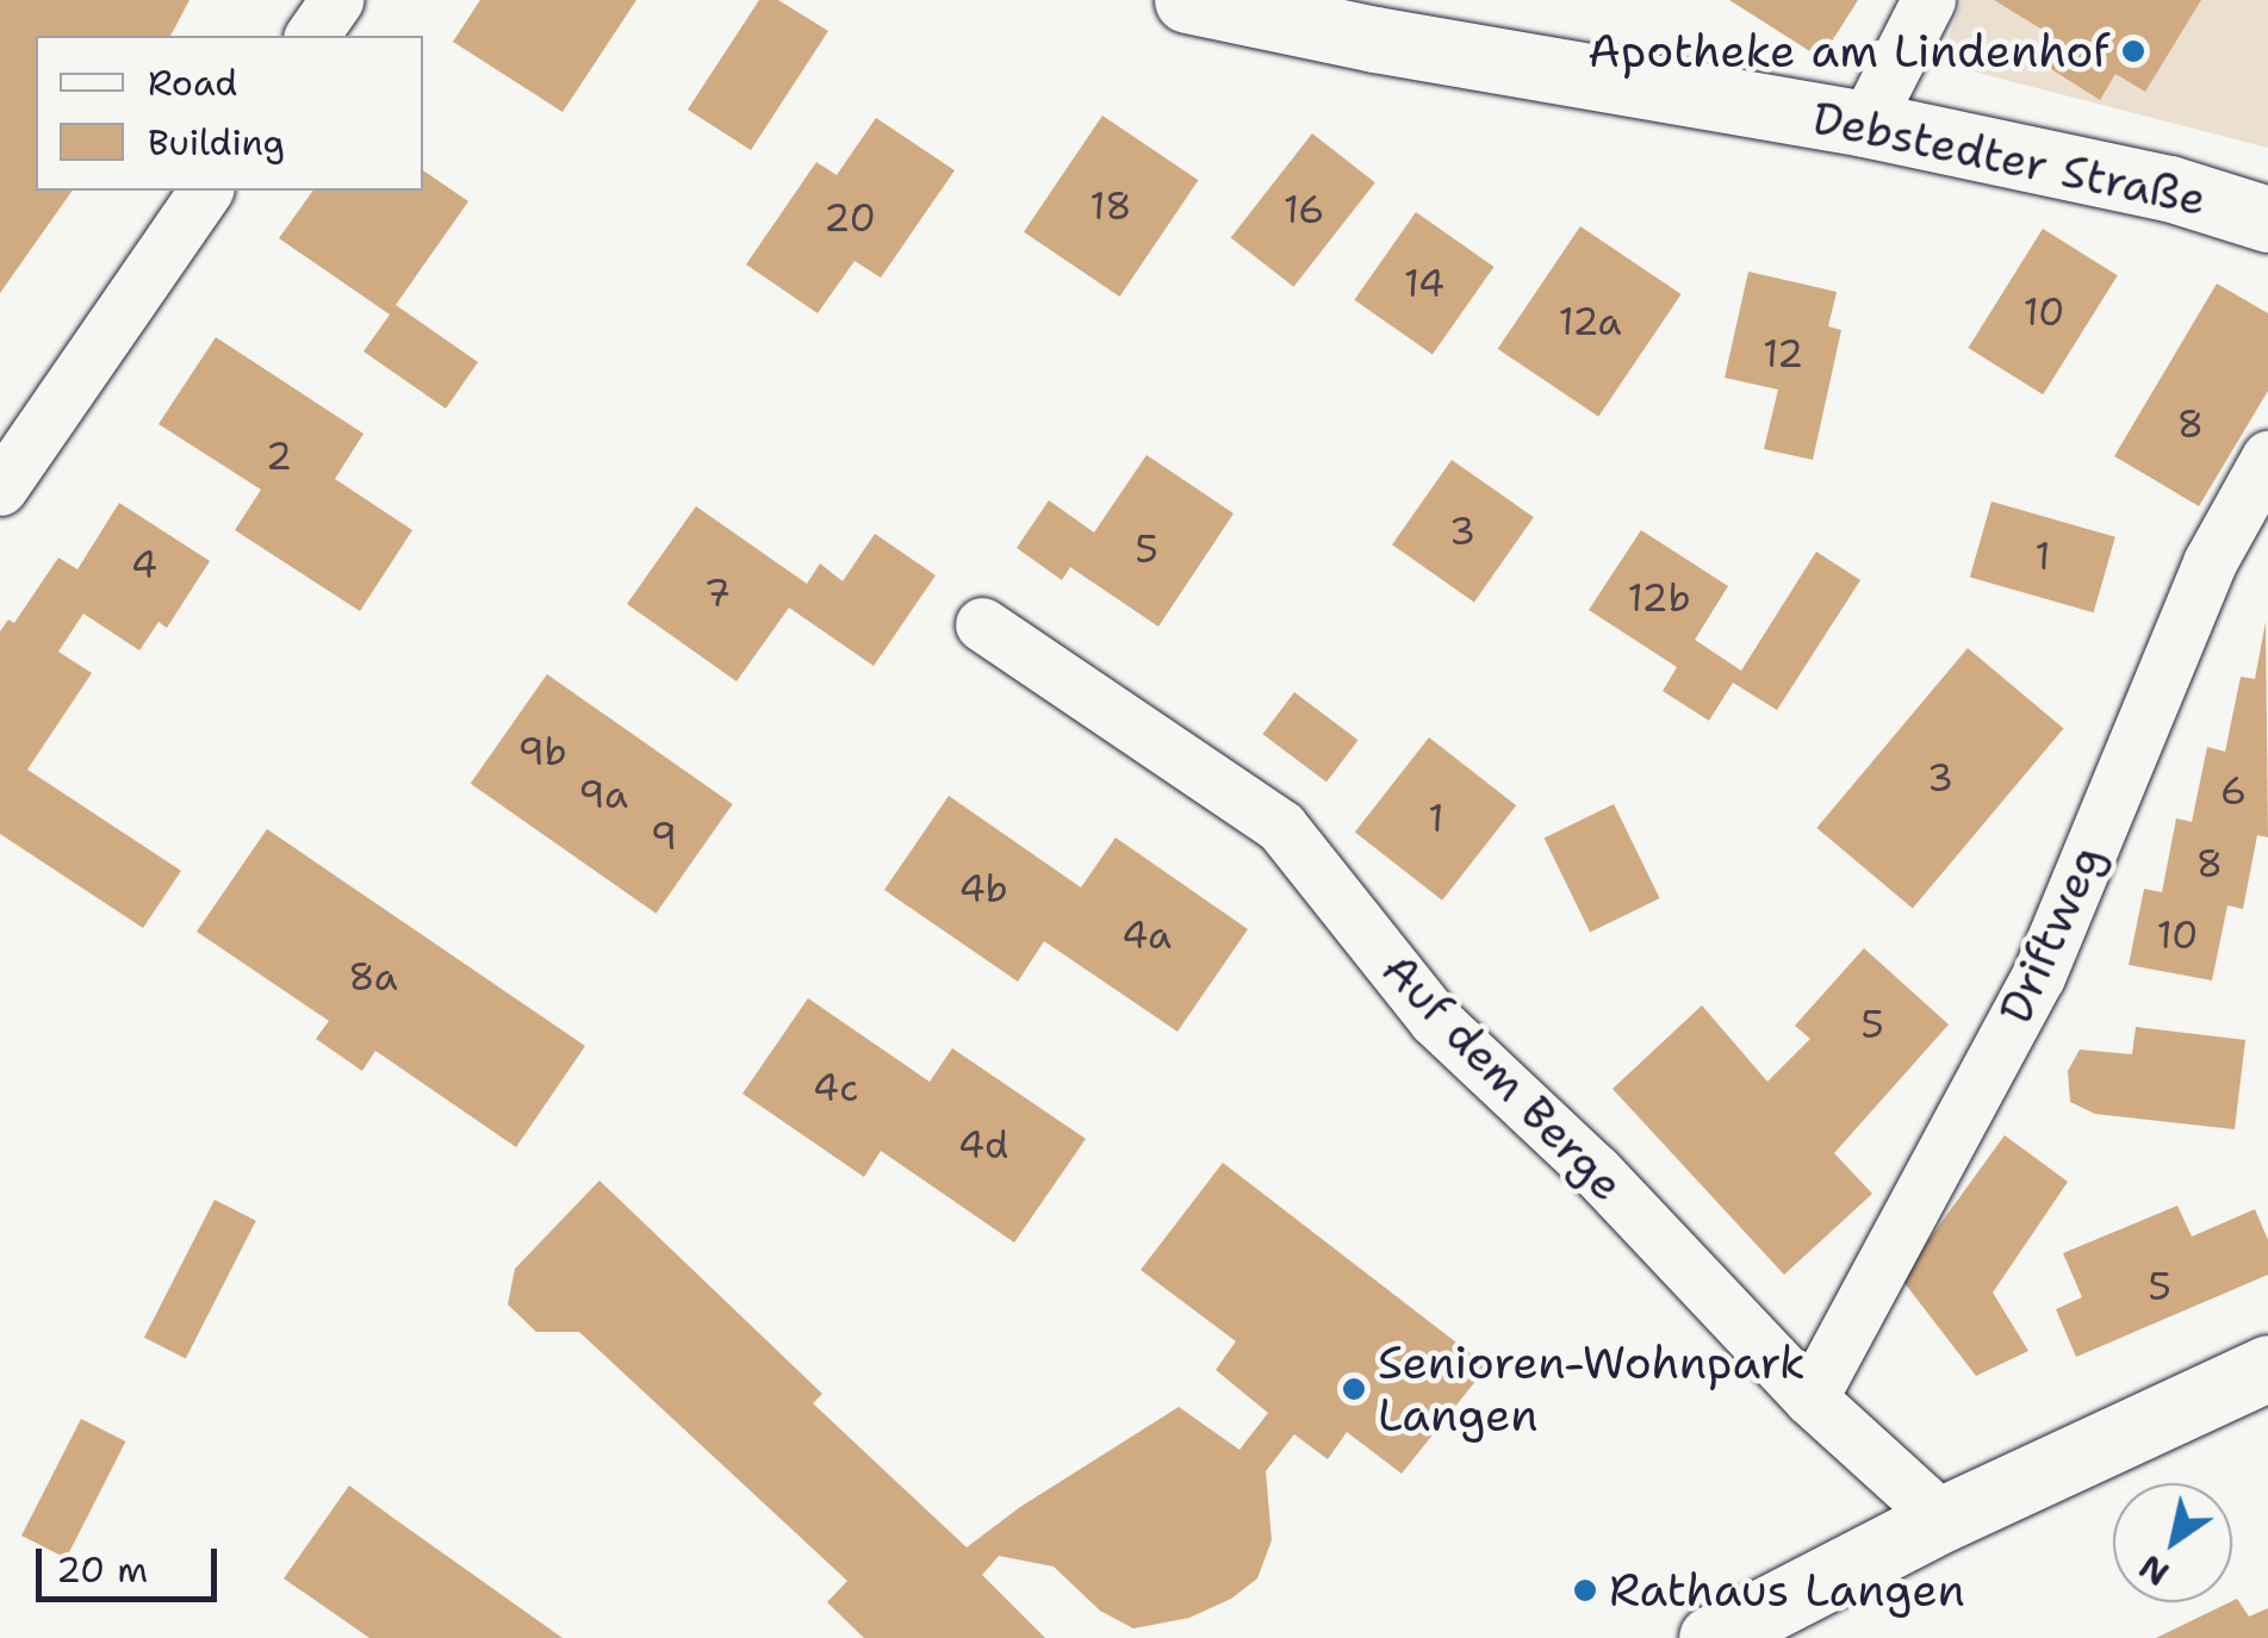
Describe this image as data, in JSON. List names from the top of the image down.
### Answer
{
  "streets": {
    "main road": ["Debstedter Straße"],
    "street": ["Driftweg", "Auf dem Berge"]
  },
  "crossings": [
    ["Driftweg", "Auf dem Berge"]
  ],
  "places": ["Apotheke am Lindenhof", "Senioren-Wohnpark Langen", "Rathaus Langen"],
  "house_numbers": [
    "18",
    "16",
    "20",
    "14",
    "10",
    "12a",
    "12",
    "8",
    "2",
    "3",
    "5",
    "1",
    "4",
    "7",
    "12b",
    "9b",
    "3",
    "6",
    "9a",
    "1",
    "9",
    "8",
    "4b",
    "4a",
    "10",
    "8a",
    "5",
    "4c",
    "4d",
    "5"
  ],
  "legend": ["Road", "Building"],
  "scale_bar": "20 m",
  "north": "bottom left"
}
